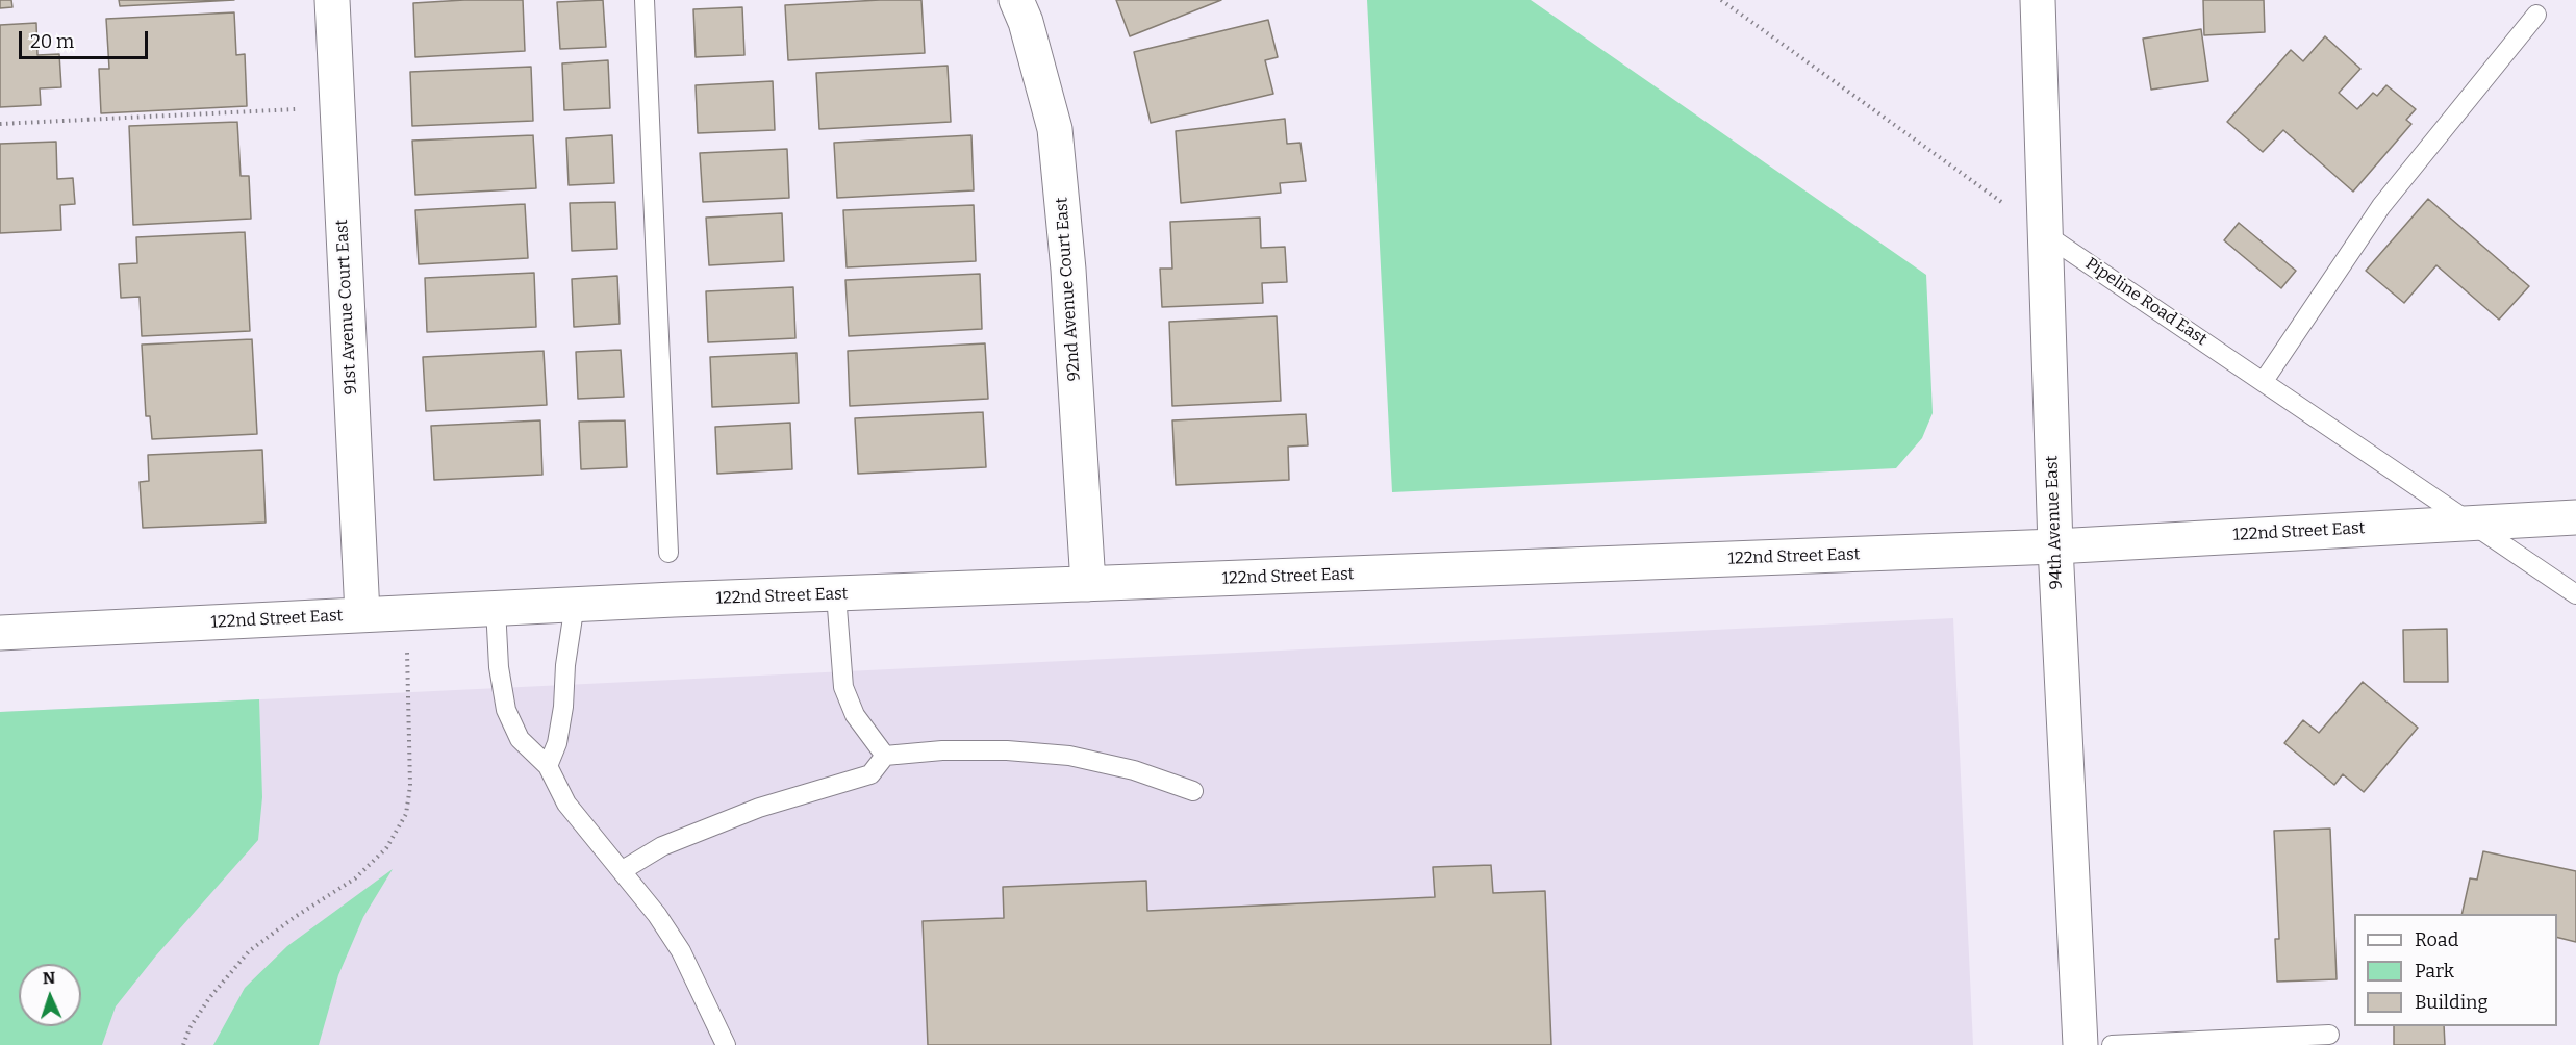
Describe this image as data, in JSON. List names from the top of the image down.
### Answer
{
  "streets": {
    "street": [
      "92nd Avenue Court East",
      "91st Avenue Court East",
      "94th Avenue East",
      "122nd Street East"
    ],
    "lane": ["Pipeline Road East"]
  },
  "crossings": [
    ["92nd Avenue Court East", "122nd Street East"],
    ["Pipeline Road East", "94th Avenue East"],
    ["Pipeline Road East", "122nd Street East"],
    ["91st Avenue Court East", "122nd Street East"],
    ["94th Avenue East", "122nd Street East"]
  ],
  "legend": ["Road", "Park", "Building"],
  "scale_bar": "20 m",
  "north": "top"
}
